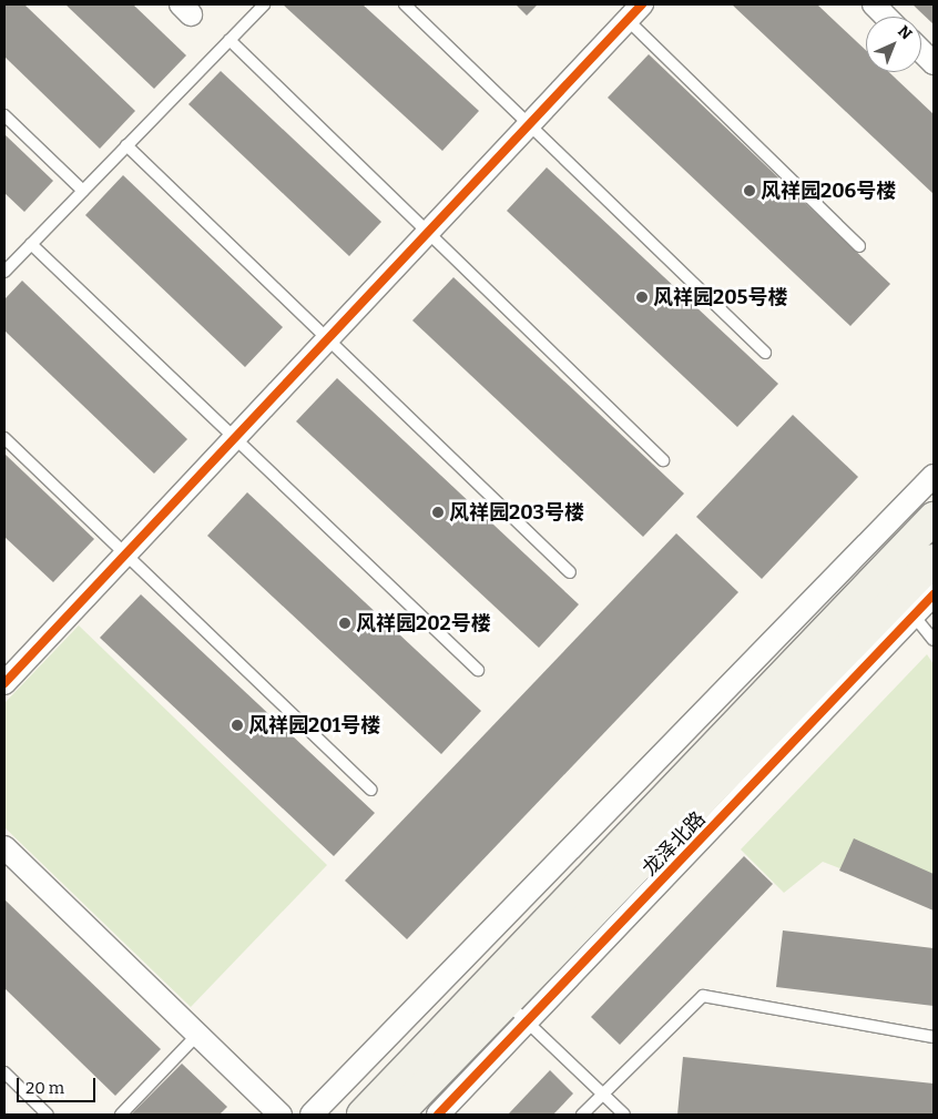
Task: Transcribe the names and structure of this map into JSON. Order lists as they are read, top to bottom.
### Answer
{
  "streets": {
    "main road": ["龙泽北路"]
  },
  "places": [
    "风祥园206号楼",
    "风祥园205号楼",
    "风祥园203号楼",
    "风祥园202号楼",
    "风祥园201号楼"
  ],
  "scale_bar": "20 m",
  "north": "top right"
}
